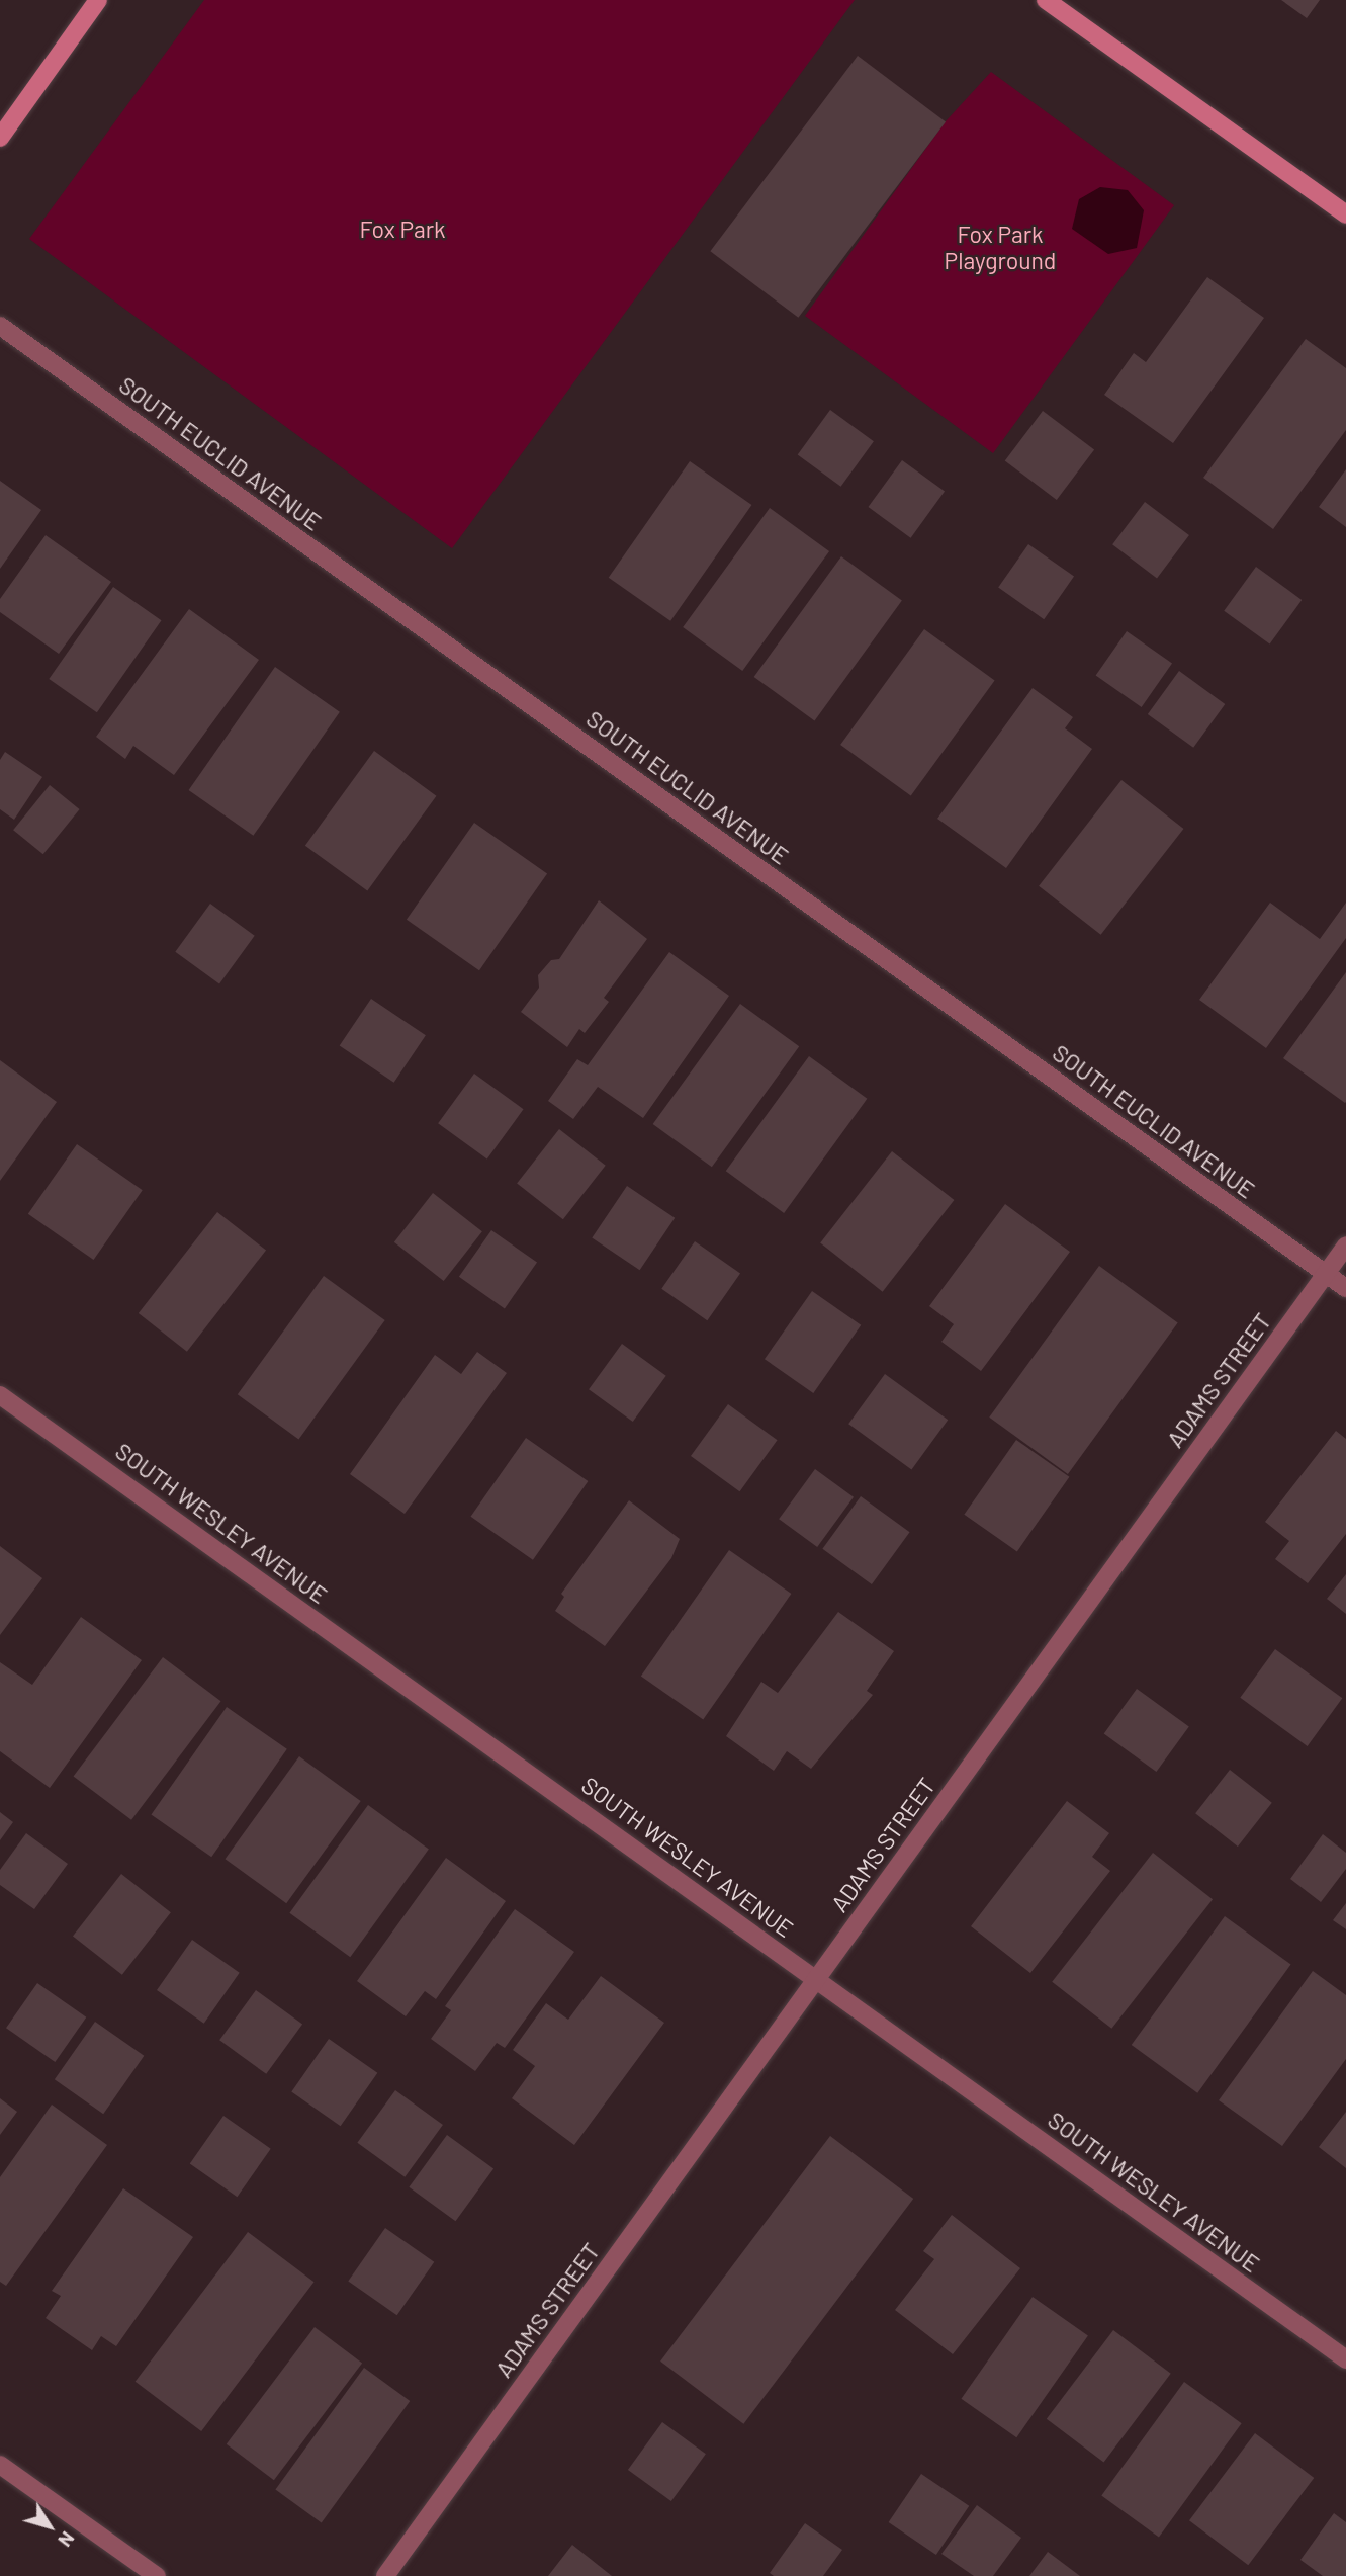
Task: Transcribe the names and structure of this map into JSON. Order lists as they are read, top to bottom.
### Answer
{
  "streets": {
    "street": ["SOUTH EUCLID AVENUE", "ADAMS STREET", "SOUTH WESLEY AVENUE"]
  },
  "crossings": [
    ["SOUTH EUCLID AVENUE", "ADAMS STREET"],
    ["ADAMS STREET", "SOUTH WESLEY AVENUE"]
  ],
  "parks": ["Fox Park", "Fox Park Playground"],
  "north": "bottom right"
}
